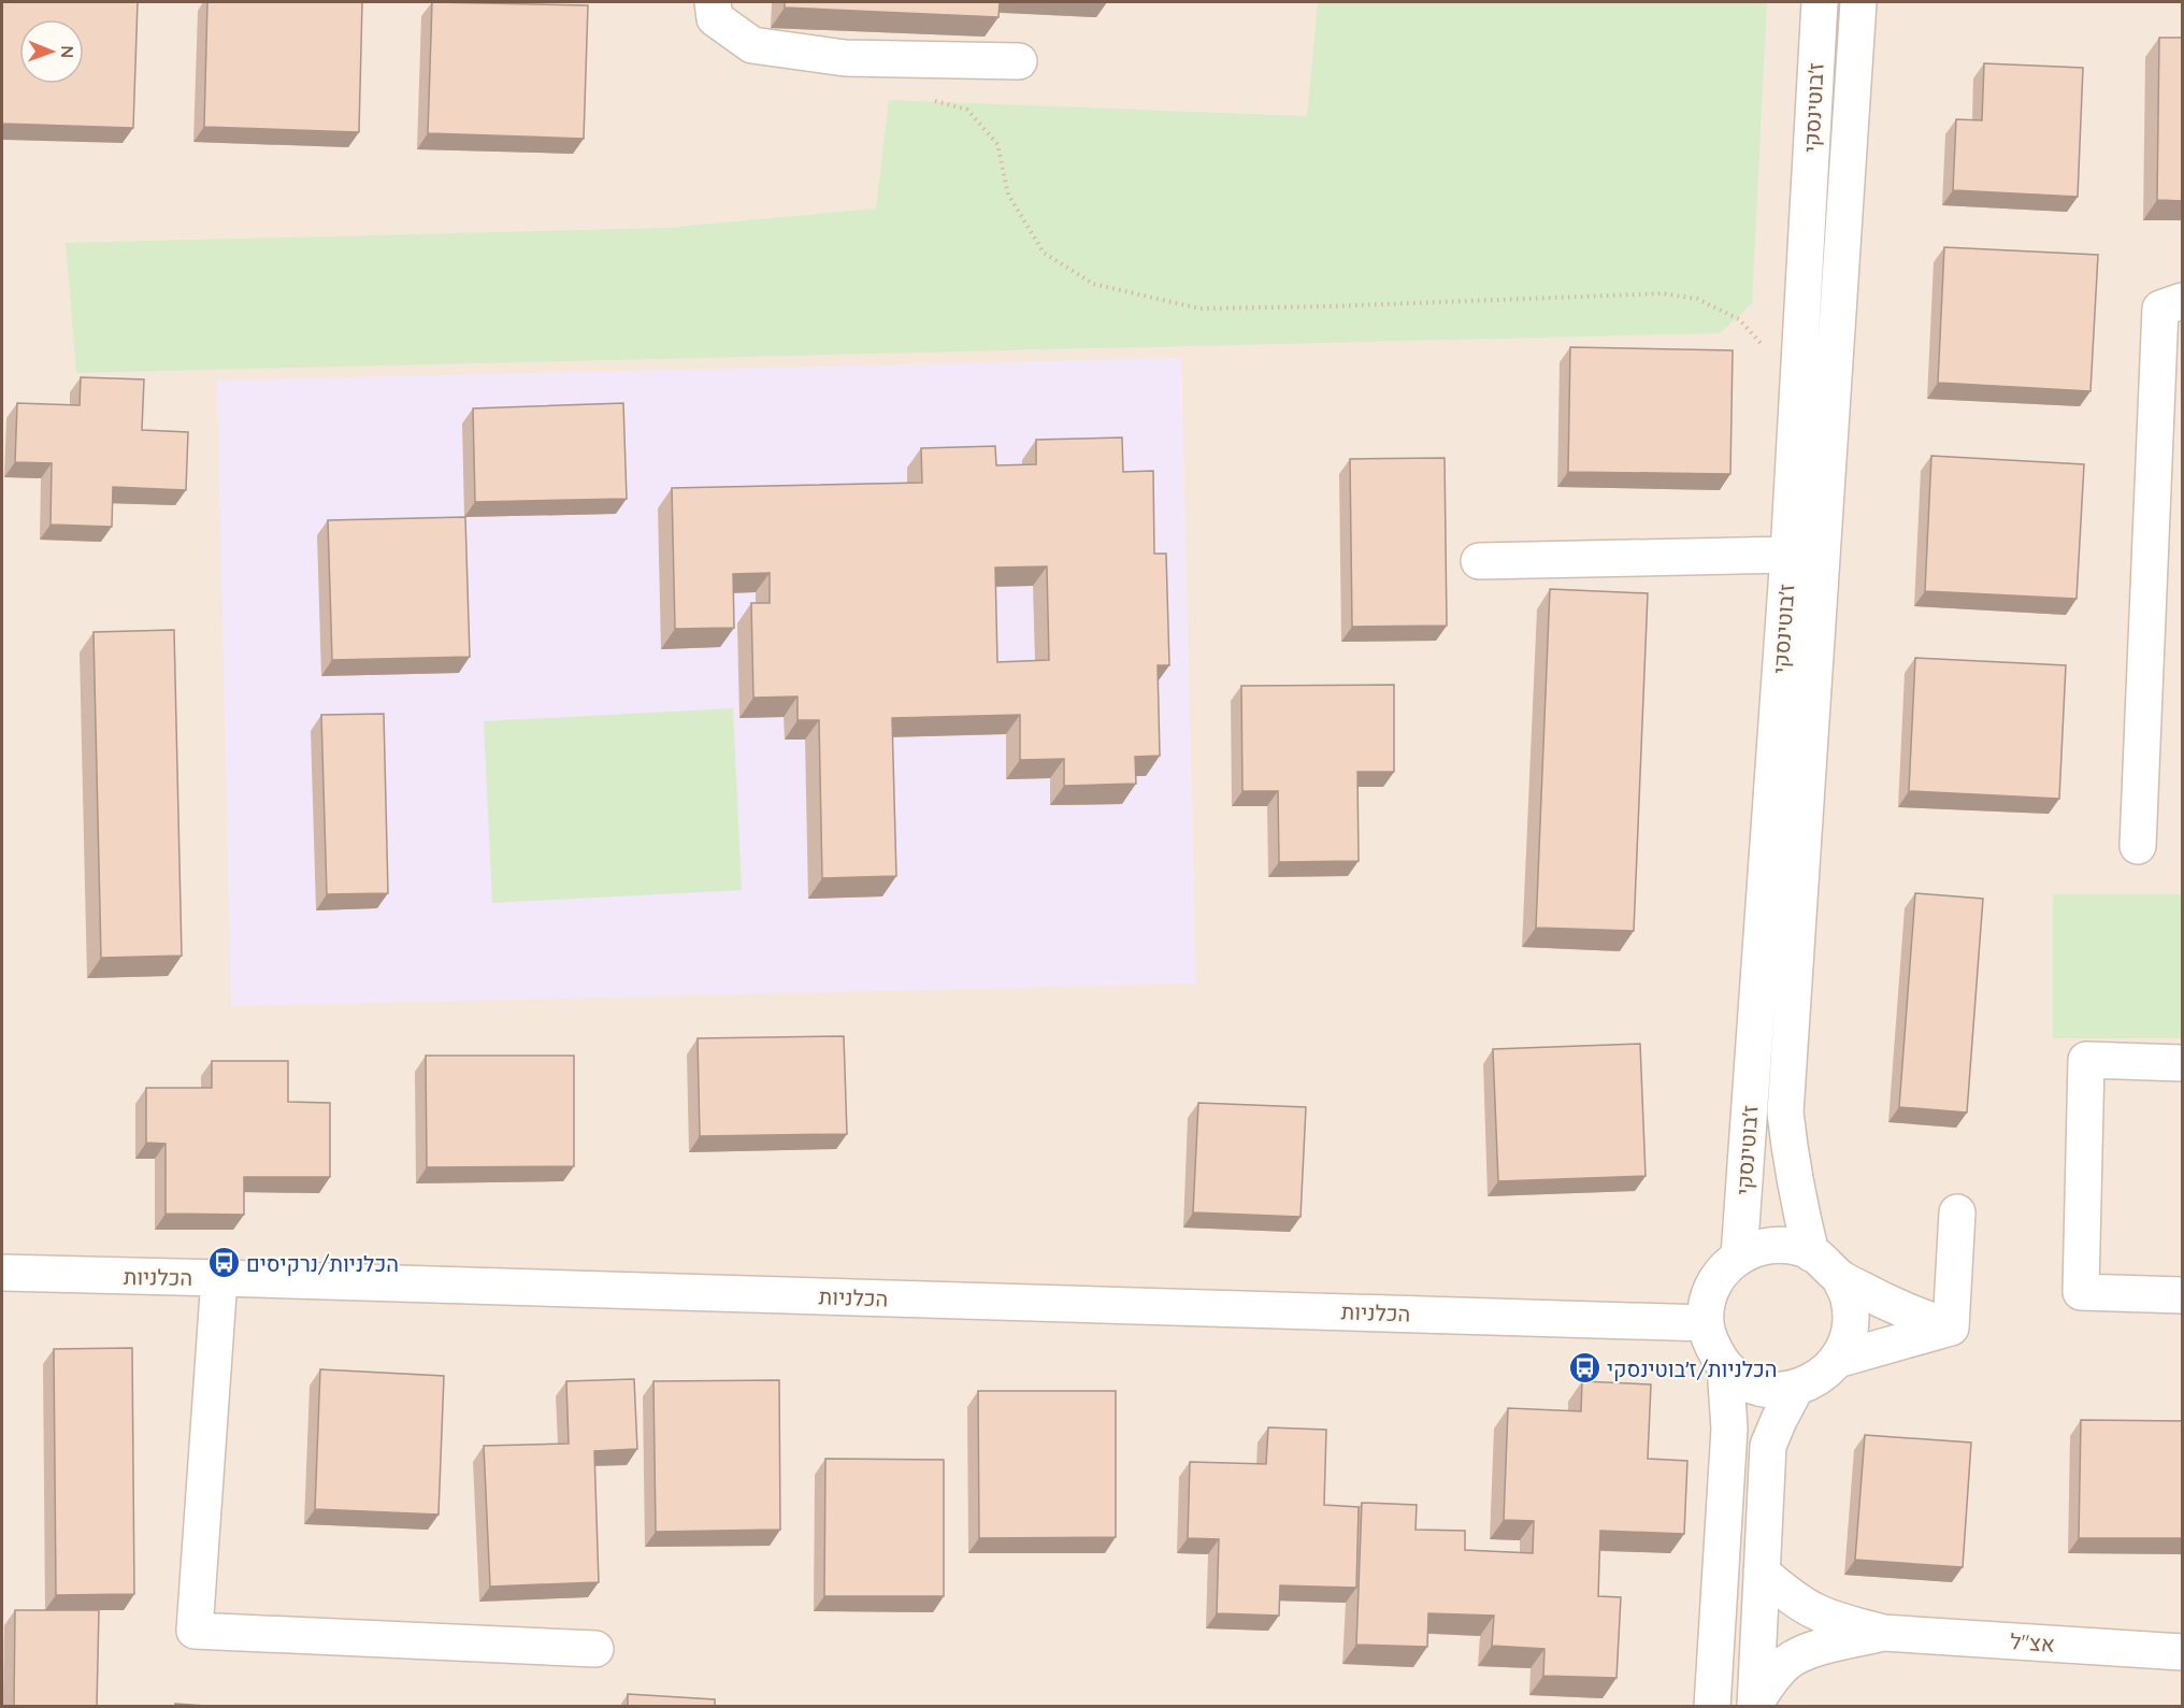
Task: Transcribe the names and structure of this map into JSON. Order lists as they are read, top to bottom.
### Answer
{
  "streets": {
    "street": ["ז׳בוטינסקי", "הכלניות", "אצ\"ל"]
  },
  "crossings": [
    ["ז׳בוטינסקי", "הכלניות"]
  ],
  "places": {
    "bus stop": ["הכלניות/נרקיסים", "הכלניות/ז׳בוטינסקי"]
  },
  "north": "right"
}
